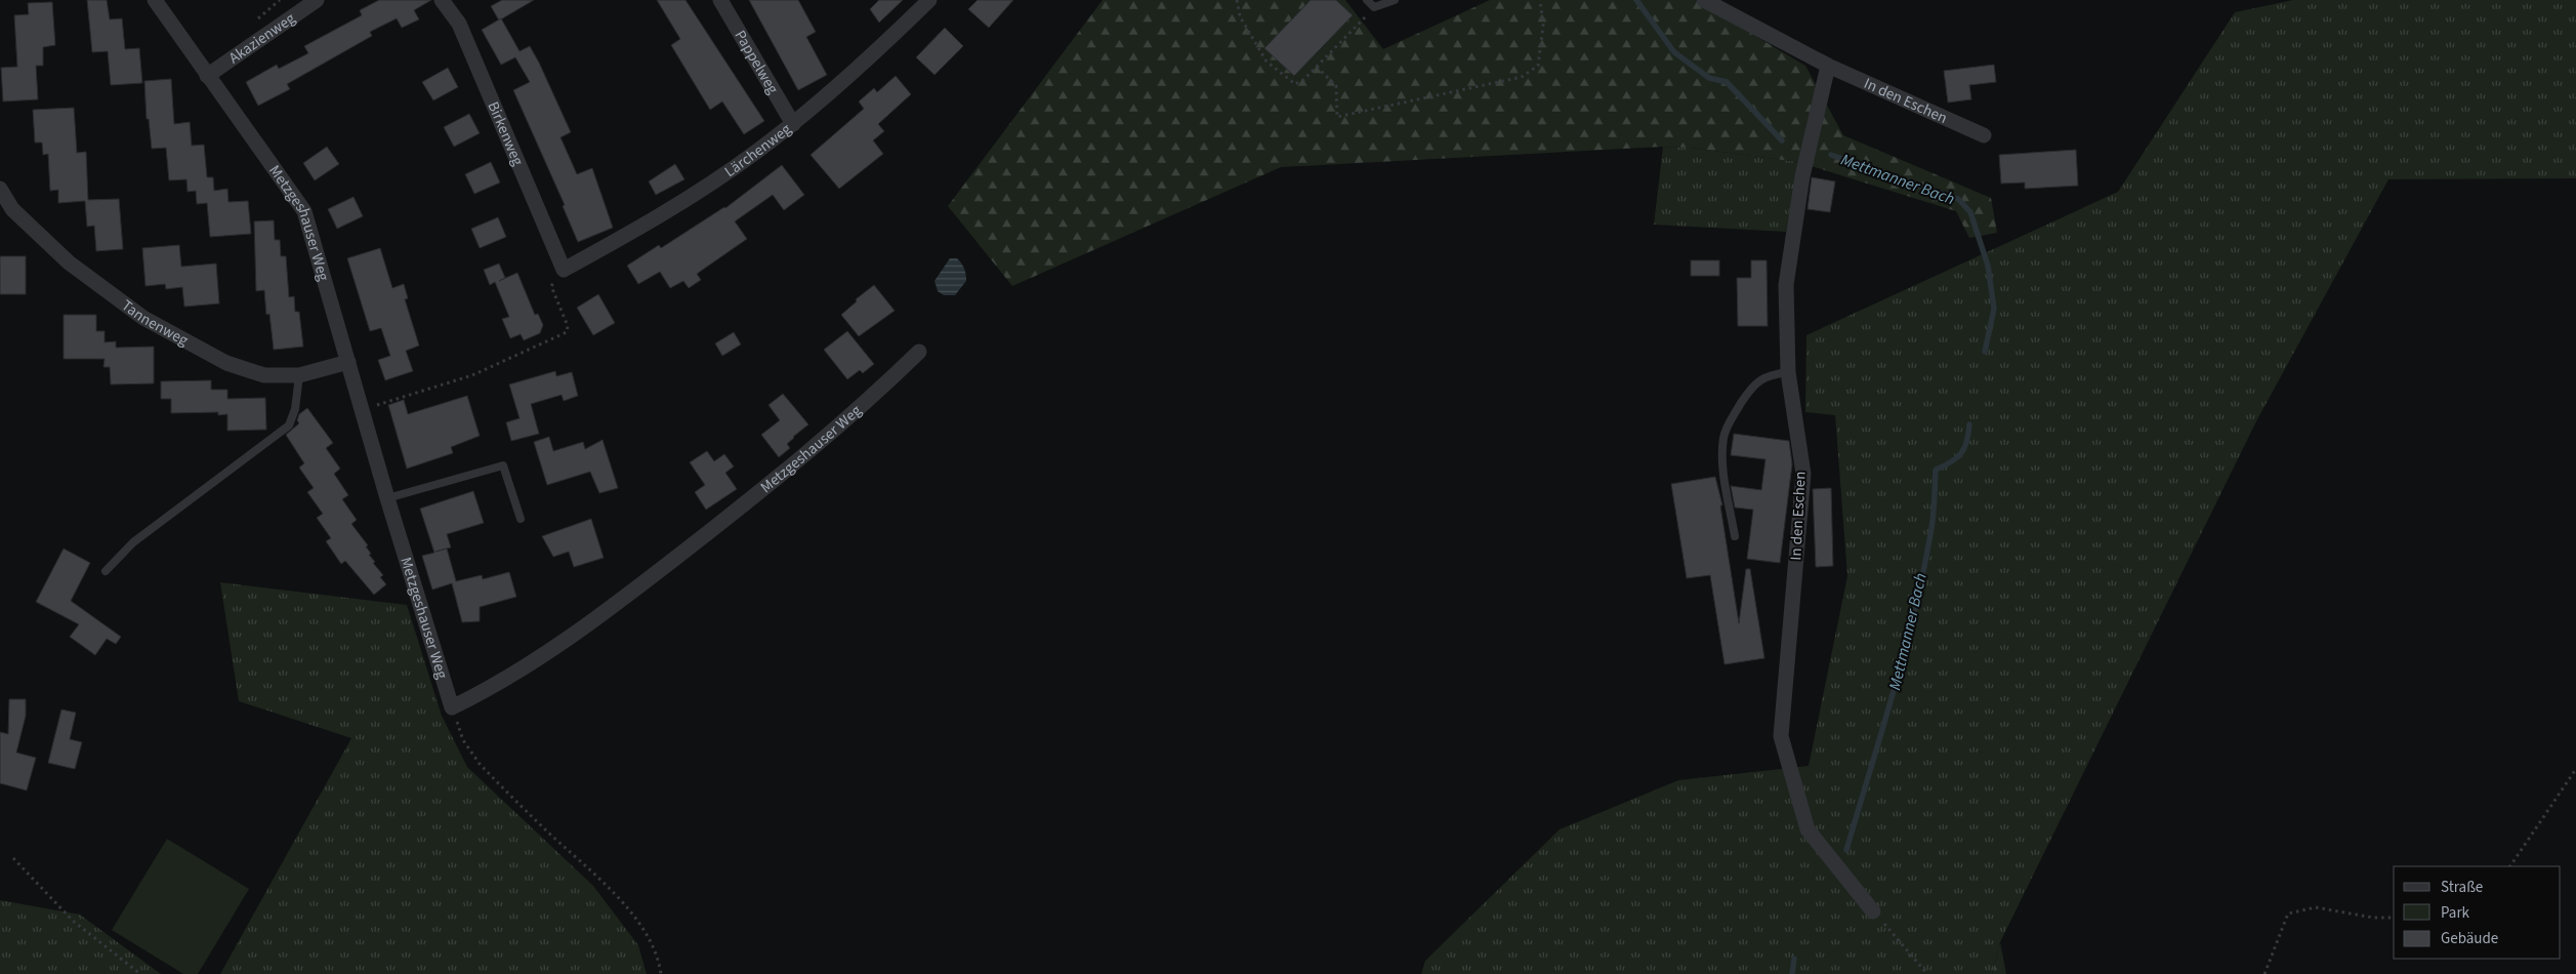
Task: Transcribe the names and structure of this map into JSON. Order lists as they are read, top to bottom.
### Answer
{
  "streets": {
    "street": [
      "Akazienweg",
      "Pappelweg",
      "In den Eschen",
      "Birkenweg",
      "Lärchenweg",
      "Metzgeshauser Weg",
      "Tannenweg"
    ]
  },
  "crossings": [
    ["Akazienweg", "Metzgeshauser Weg"],
    ["Pappelweg", "Lärchenweg"],
    ["Birkenweg", "Lärchenweg"],
    ["Metzgeshauser Weg", "Tannenweg"]
  ],
  "water": ["Mettmanner Bach"],
  "legend": ["Straße", "Park", "Gebäude"]
}
